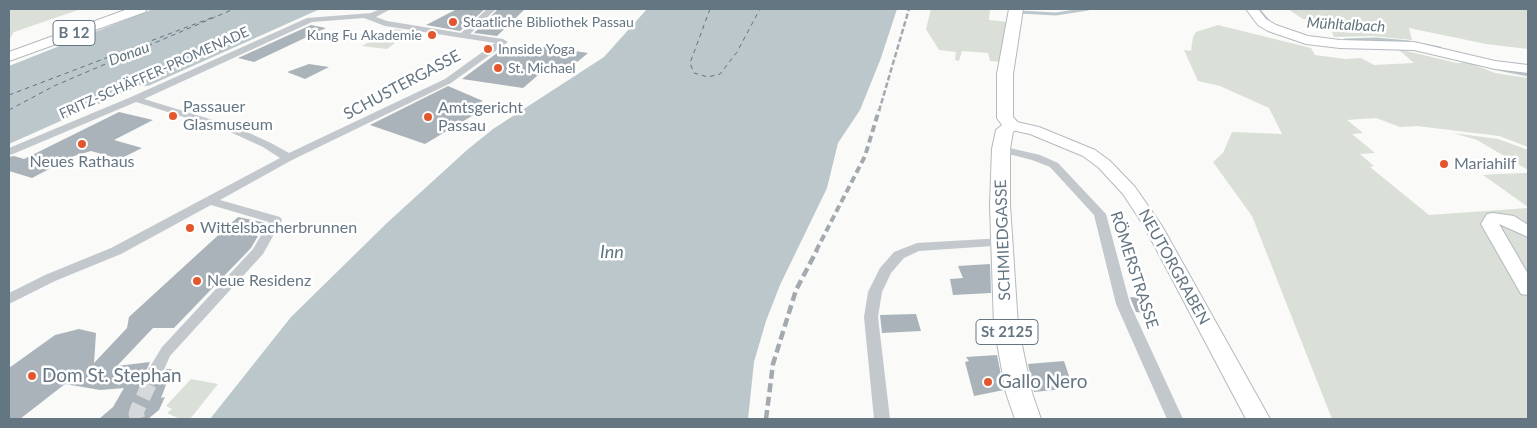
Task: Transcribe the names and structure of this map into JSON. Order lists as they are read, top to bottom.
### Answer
{
  "streets": {
    "main road": [
      "B 12",
      "SCHMIEDGASSE",
      "NEUTORGRABEN",
      "St 2125"
    ],
    "street": ["FRITZ-SCHÄFFER-PROMENADE", "SCHUSTERGASSE", "RÖMERSTRASSE"]
  },
  "crossings": [
    ["SCHMIEDGASSE", "RÖMERSTRASSE"],
    ["SCHMIEDGASSE", "St 2125"],
    ["NEUTORGRABEN", "St 2125"],
    ["RÖMERSTRASSE", "St 2125"]
  ],
  "water": ["Mühltalbach", "Donau", "Inn"],
  "places": [
    "Staatliche Bibliothek Passau",
    "Kung Fu Akademie",
    "Innside Yoga",
    "St. Michael",
    "Passauer Glasmuseum",
    "Amtsgericht Passau",
    "Neues Rathaus",
    "Mariahilf",
    "Wittelsbacherbrunnen",
    "Neue Residenz",
    "Dom St. Stephan",
    "Gallo Nero"
  ]
}
